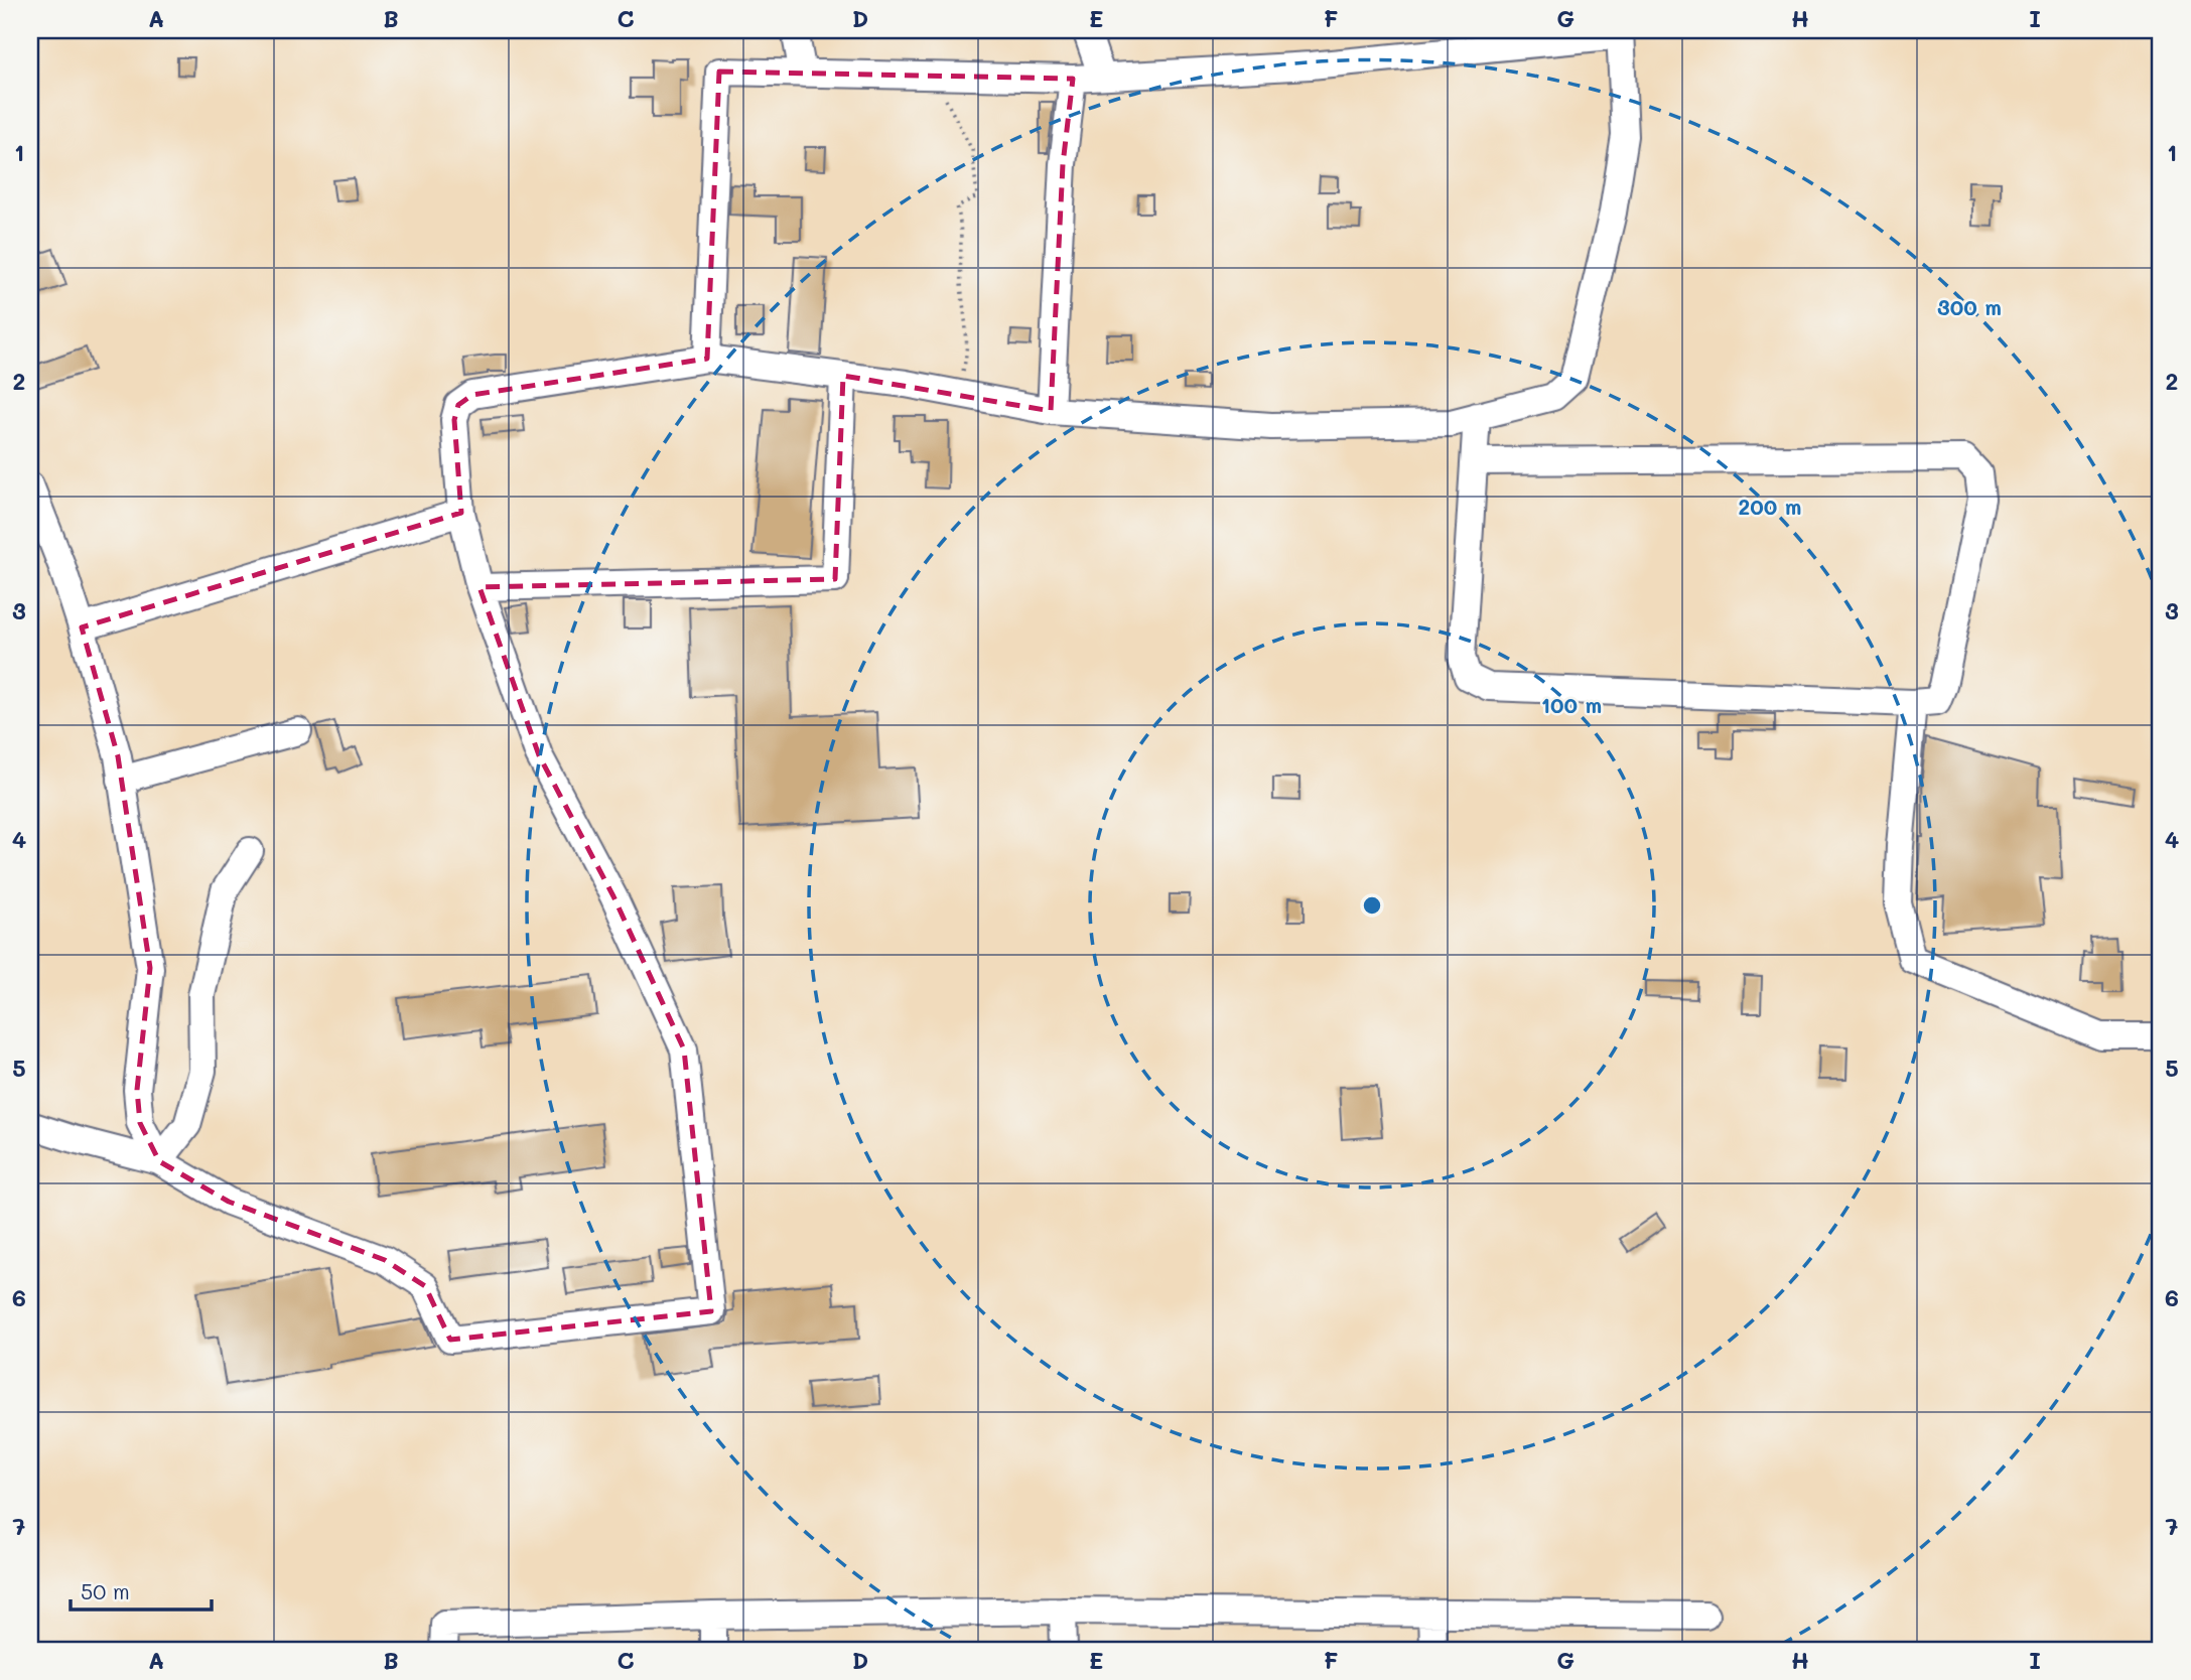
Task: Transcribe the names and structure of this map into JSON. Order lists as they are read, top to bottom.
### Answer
{
  "scale_bar": "50 m",
  "grid": {
    "columns": [
      "A",
      "B",
      "C",
      "D",
      "E",
      "F",
      "G",
      "H",
      "I"
    ],
    "rows": [
      "1",
      "2",
      "3",
      "4",
      "5",
      "6",
      "7"
    ]
  },
  "rings": ["300 m", "200 m", "100 m"]
}
